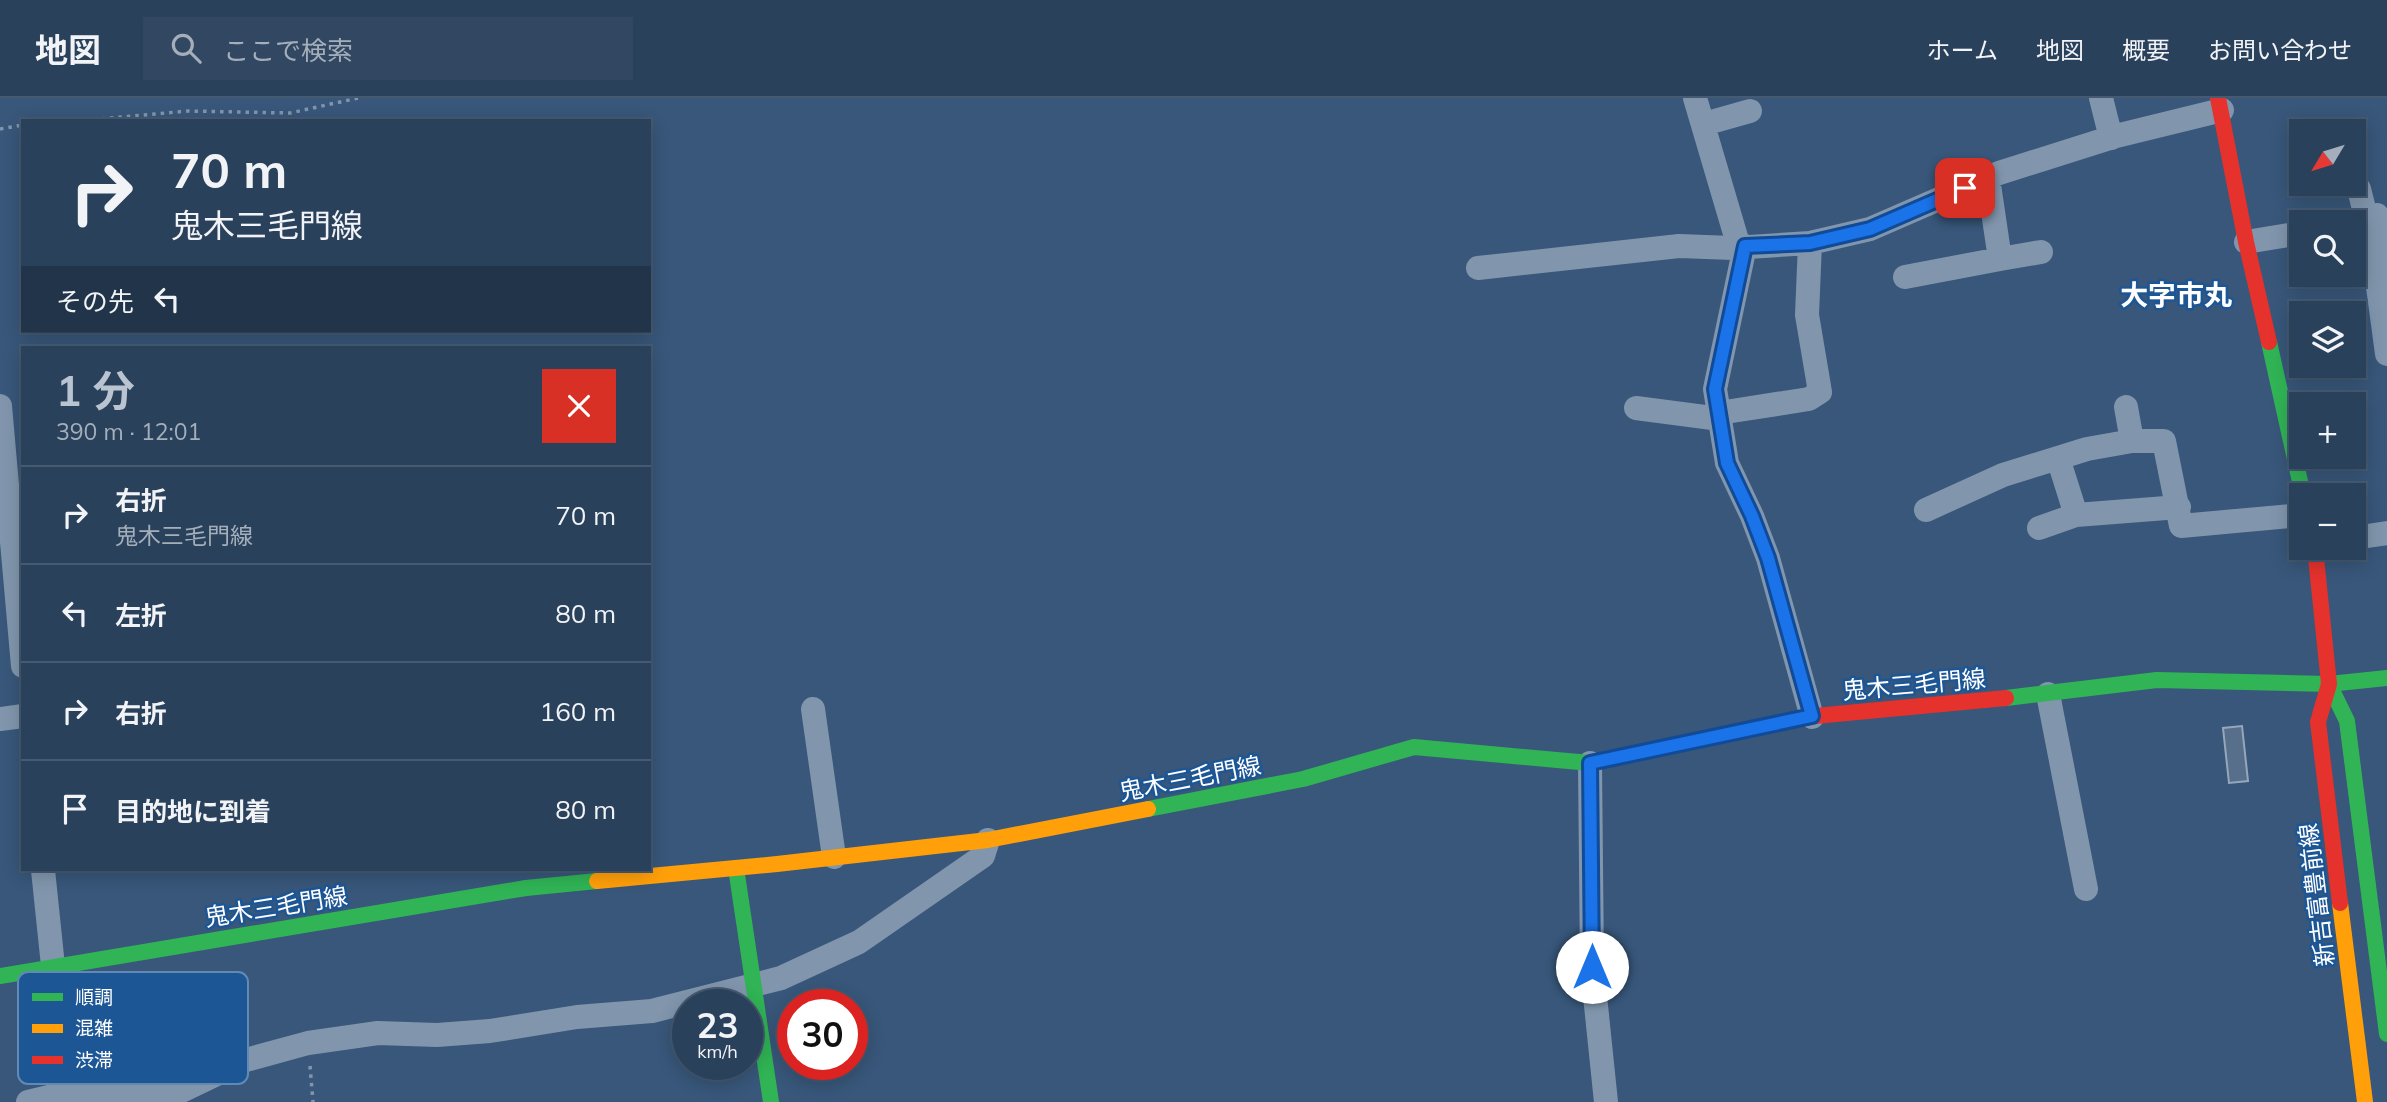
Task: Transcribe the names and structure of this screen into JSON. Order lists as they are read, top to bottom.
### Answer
{
  "streets": {
    "main road": ["鬼木三毛門線", "新吉富豊前線"]
  },
  "crossings": [
    ["鬼木三毛門線", "新吉富豊前線"]
  ],
  "districts": ["大字市丸"],
  "legend": ["順調", "混雑", "渋滞"],
  "north": "bottom left",
  "page": {
    "header": "地図",
    "search": "ここで検索",
    "nav": [
      "ホーム",
      "地図",
      "概要",
      "お問い合わせ"
    ],
    "map_buttons": ["+", "−"],
    "turn": ["70 m", "鬼木三毛門線"],
    "then": "その先",
    "heading": ["1 分", "390 m · 12:01"],
    "list": [
      {
        "name": "右折",
        "note": "鬼木三毛門線",
        "value": "70 m"
      },
      {
        "name": "左折",
        "value": "80 m"
      },
      {
        "name": "右折",
        "value": "160 m"
      },
      {
        "name": "目的地に到着",
        "value": "80 m"
      }
    ],
    "speed": "23 km/h",
    "limit": "30"
  }
}
